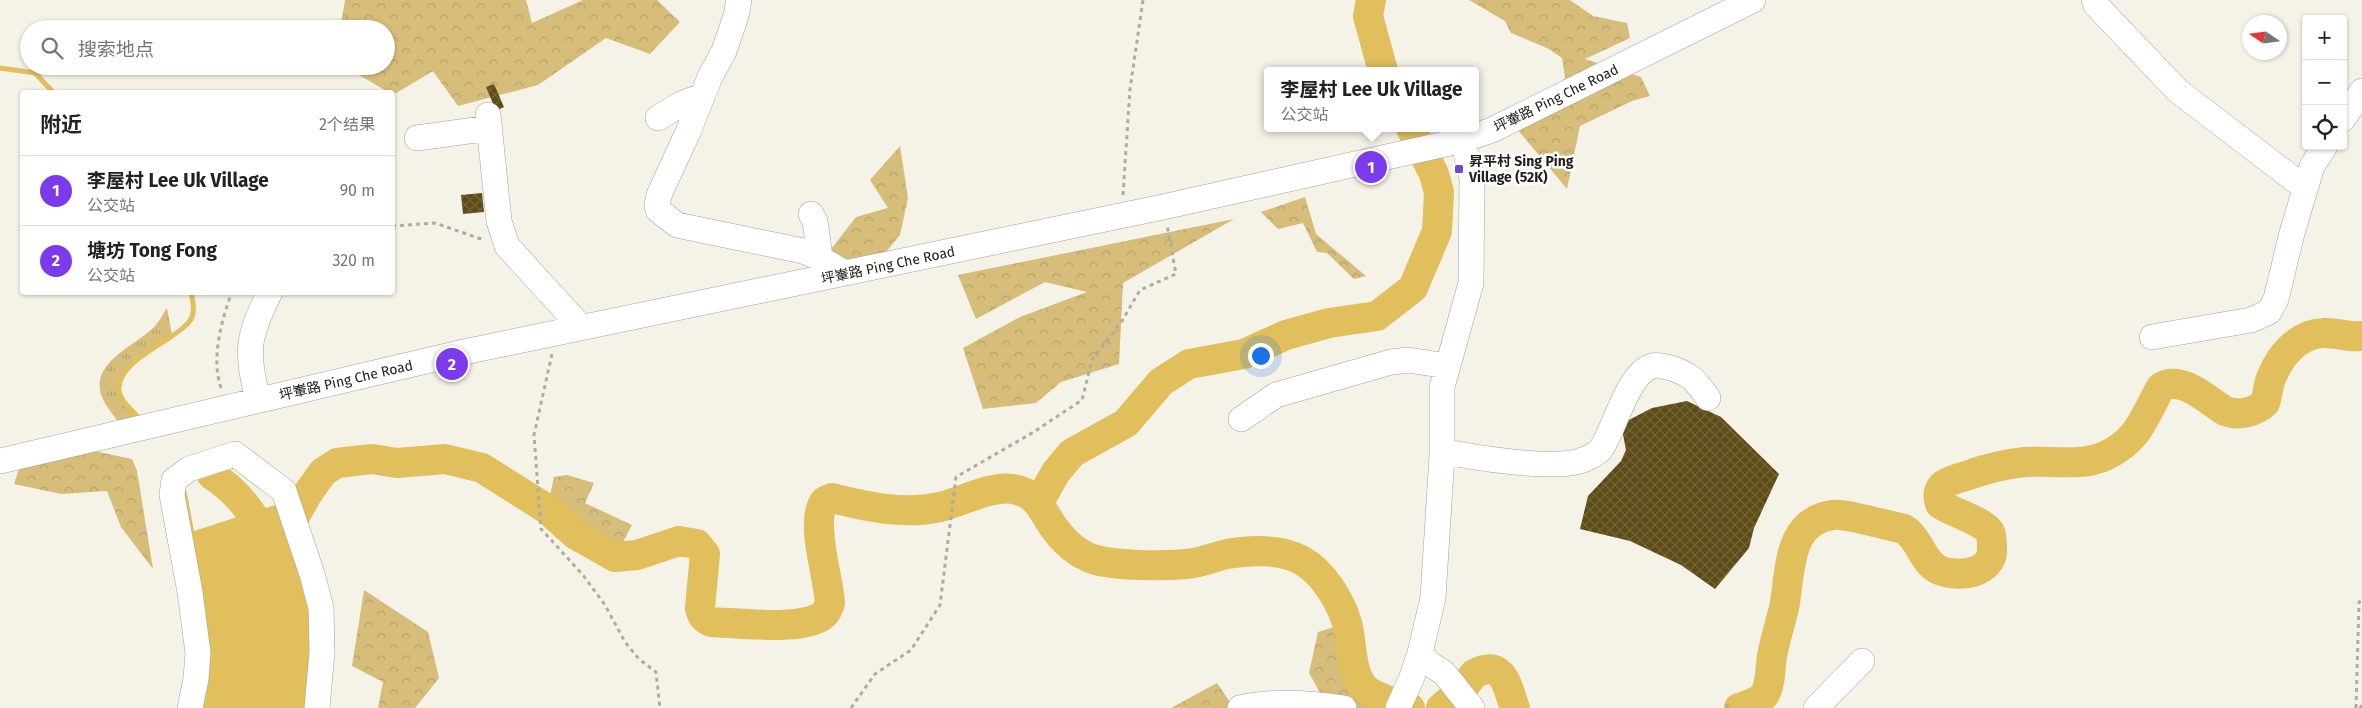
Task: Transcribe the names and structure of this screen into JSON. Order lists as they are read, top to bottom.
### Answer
{
  "streets": {
    "street": ["坪輋路 Ping Che Road"]
  },
  "places": {
    "transit": ["昇平村 Sing Ping Village (52K)"]
  },
  "north": "left",
  "page": {
    "map_buttons": ["+", "−"],
    "search": "搜索地点",
    "popup": ["李屋村 Lee Uk Village", "公交站"],
    "heading": ["附近", "2个结果"],
    "pins": ["1", "2"],
    "list": [
      {
        "mark": "1",
        "name": "李屋村 Lee Uk Village",
        "note": "公交站",
        "value": "90 m"
      },
      {
        "mark": "2",
        "name": "塘坊 Tong Fong",
        "note": "公交站",
        "value": "320 m"
      }
    ]
  }
}
